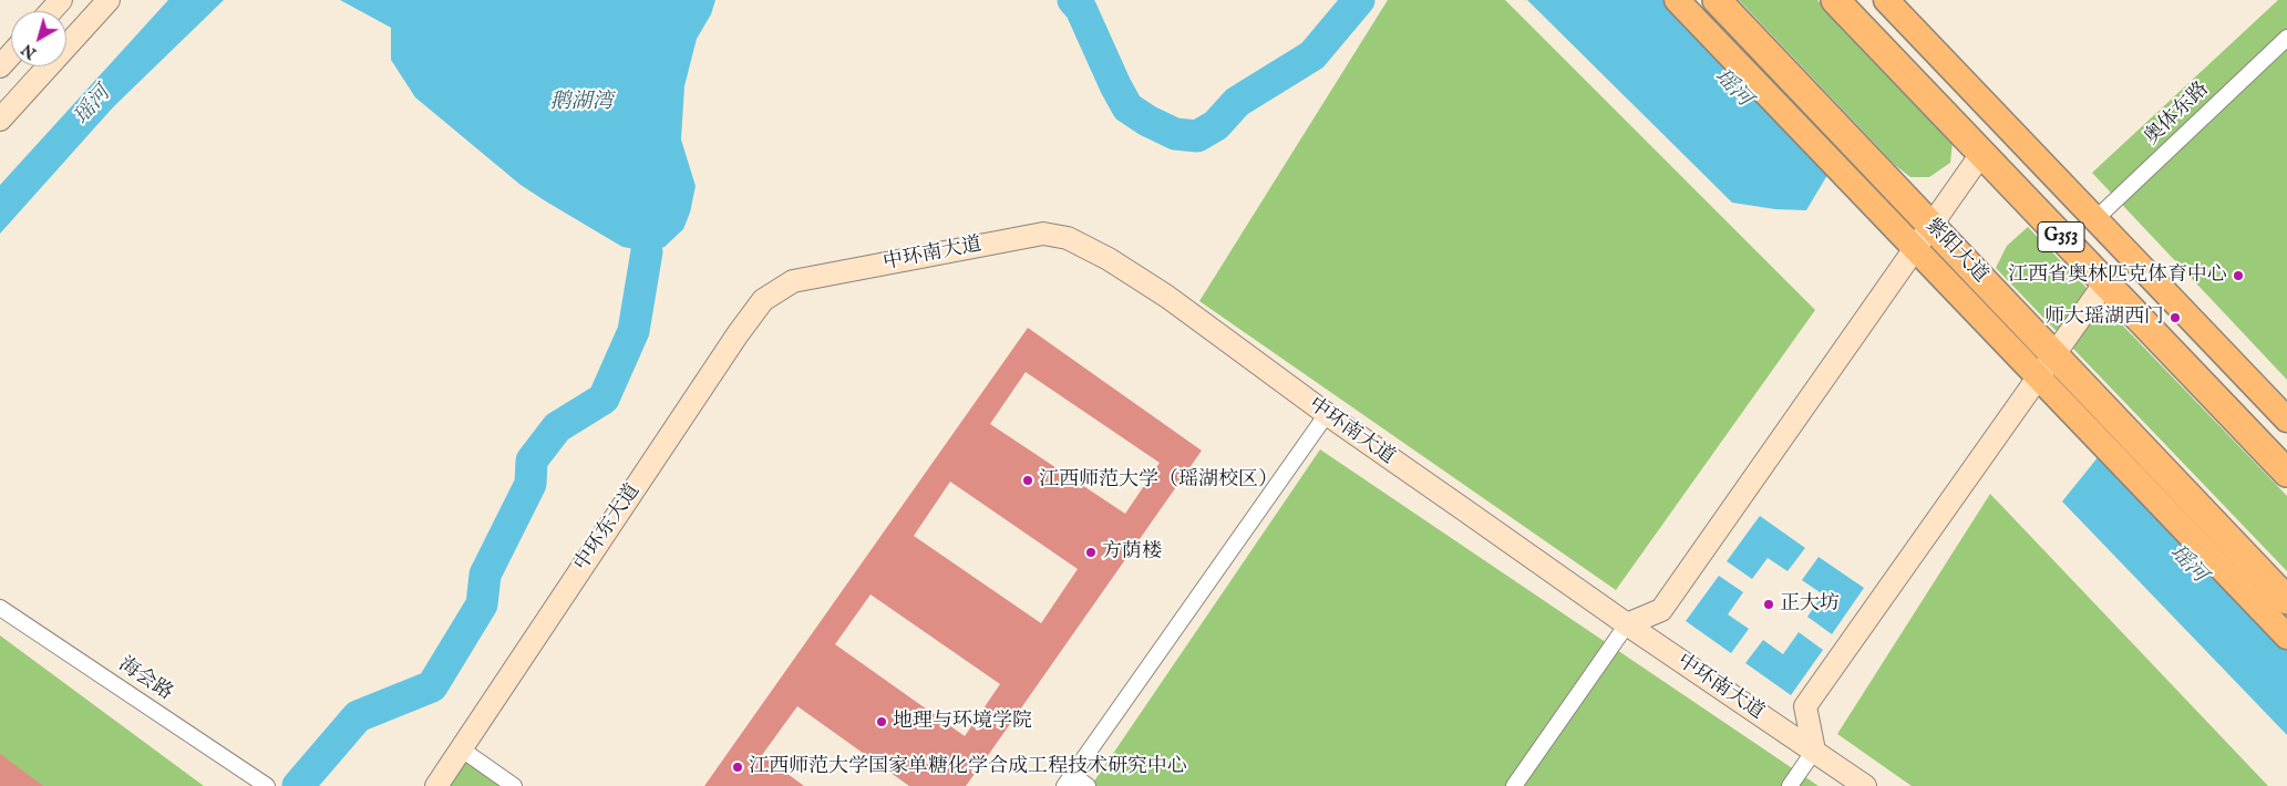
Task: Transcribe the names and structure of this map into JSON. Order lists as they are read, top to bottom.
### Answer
{
  "streets": {
    "highway": ["G353", "紫阳大道"],
    "street": [
      "奥体东路",
      "中环南大道",
      "中环东大道",
      "海会路"
    ]
  },
  "crossings": [
    ["中环南大道", "中环东大道"]
  ],
  "water": ["瑶河", "鹅湖湾"],
  "places": [
    "江西省奥林匹克体育中心",
    "师大瑶湖西门",
    "江西师范大学（瑶湖校区）",
    "方荫楼",
    "正大坊",
    "地理与环境学院",
    "江西师范大学国家单糖化学合成工程技术研究中心"
  ],
  "north": "bottom left"
}
